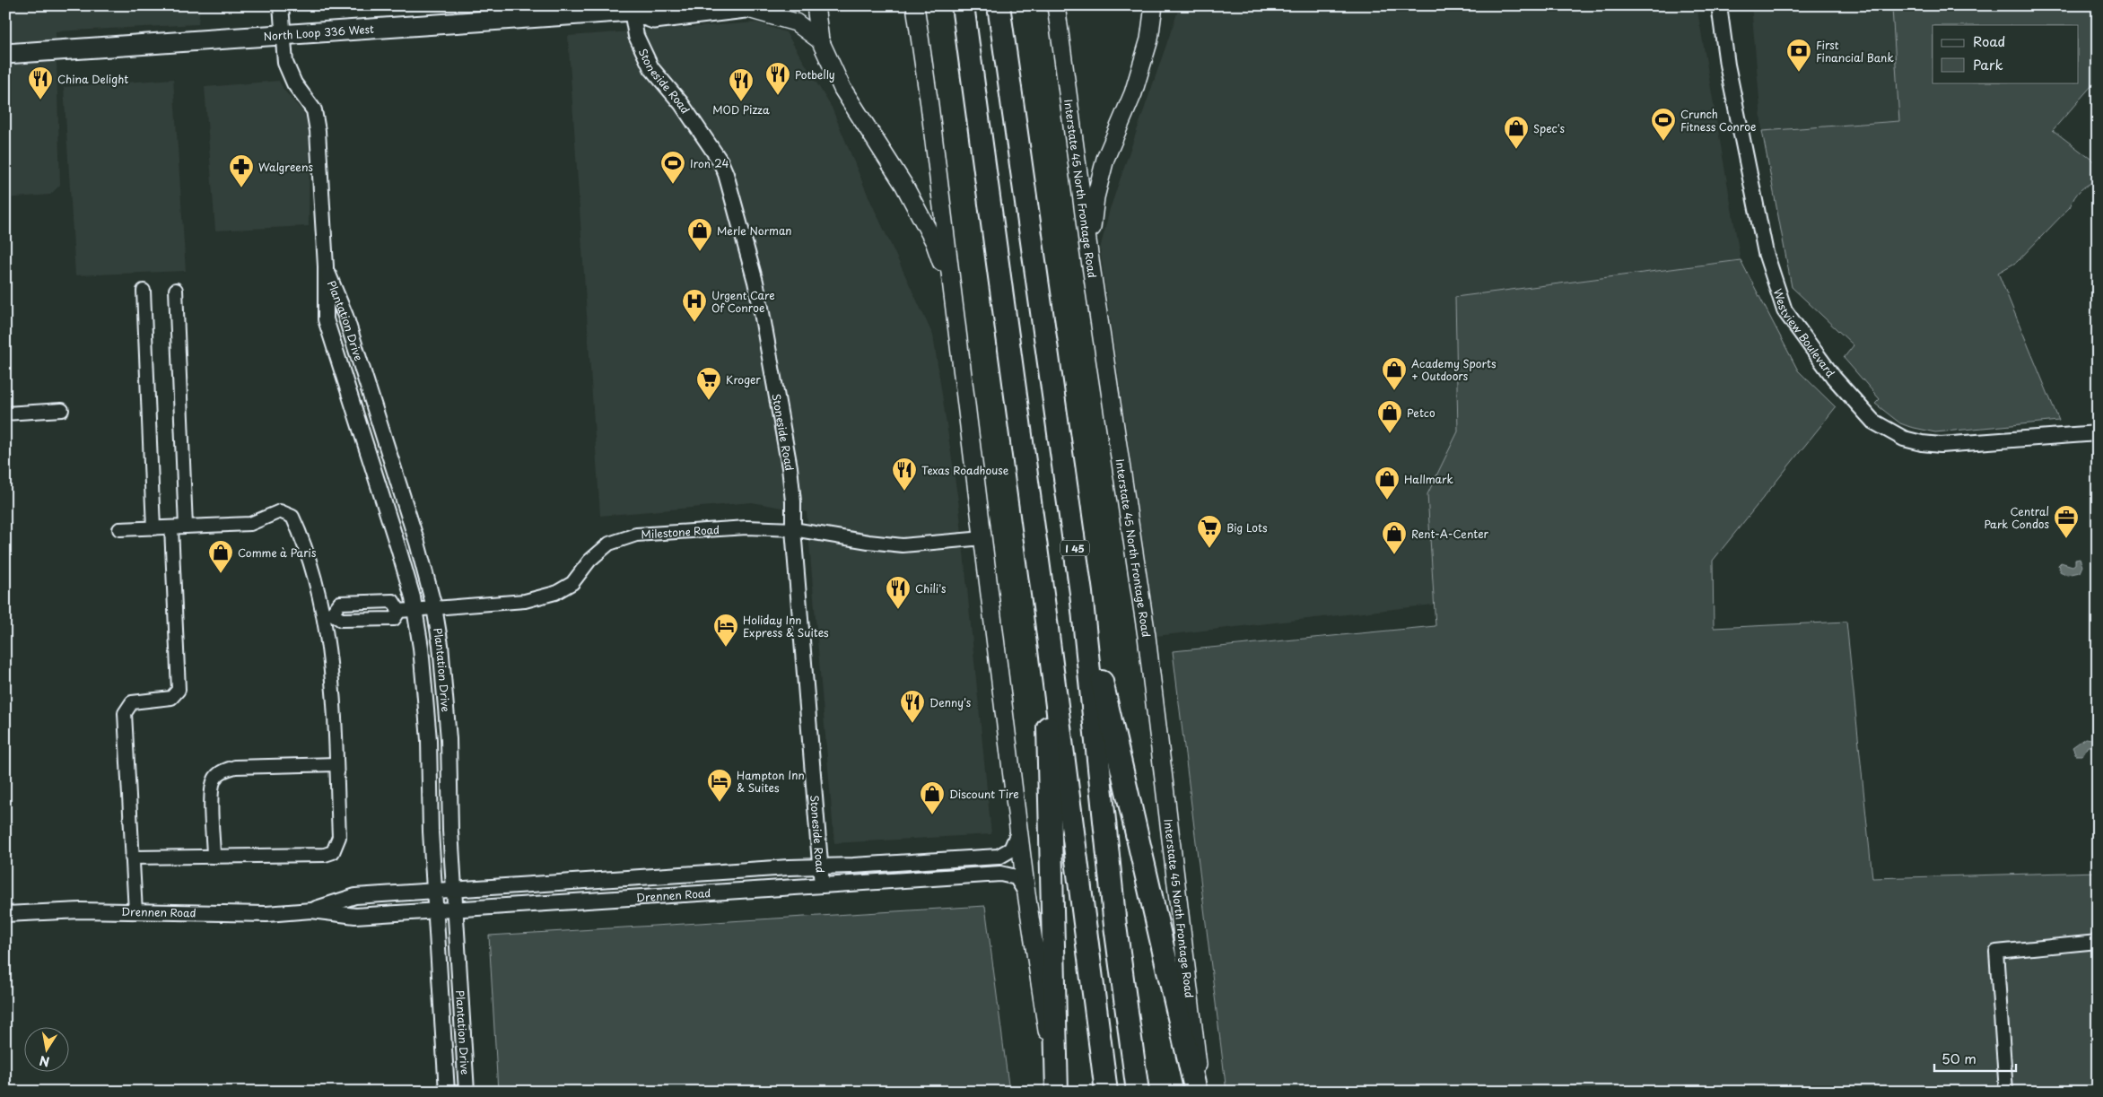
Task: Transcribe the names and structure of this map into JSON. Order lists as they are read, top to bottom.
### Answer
{
  "streets": {
    "highway": ["I 45"],
    "main road": ["North Loop 336 West", "Interstate 45 North Frontage Road"],
    "street": [
      "Stoneside Road",
      "Plantation Drive",
      "Westview Boulevard",
      "Milestone Road",
      "Drennen Road"
    ]
  },
  "crossings": [
    ["North Loop 336 West", "Stoneside Road"],
    ["North Loop 336 West", "Plantation Drive"],
    ["Stoneside Road", "Milestone Road"],
    ["Stoneside Road", "Drennen Road"],
    ["Plantation Drive", "Milestone Road"],
    ["Plantation Drive", "Drennen Road"]
  ],
  "places": {
    "bank": ["First Financial Bank"],
    "restaurant": [
      "Potbelly",
      "China Delight",
      "MOD Pizza",
      "Texas Roadhouse",
      "Chili's",
      "Denny's"
    ],
    "sports": ["Crunch Fitness Conroe", "Iron 24"],
    "shop": [
      "Spec's",
      "Merle Norman",
      "Academy Sports + Outdoors",
      "Petco",
      "Hallmark",
      "Rent-A-Center",
      "Comme à Paris",
      "Discount Tire"
    ],
    "pharmacy": ["Walgreens"],
    "hospital": ["Urgent Care Of Conroe"],
    "supermarket": ["Kroger", "Big Lots"],
    "office": ["Central Park Condos"],
    "hotel": ["Holiday Inn Express & Suites", "Hampton Inn & Suites"]
  },
  "legend": ["Road", "Park"],
  "scale_bar": "50 m",
  "north": "bottom"
}
